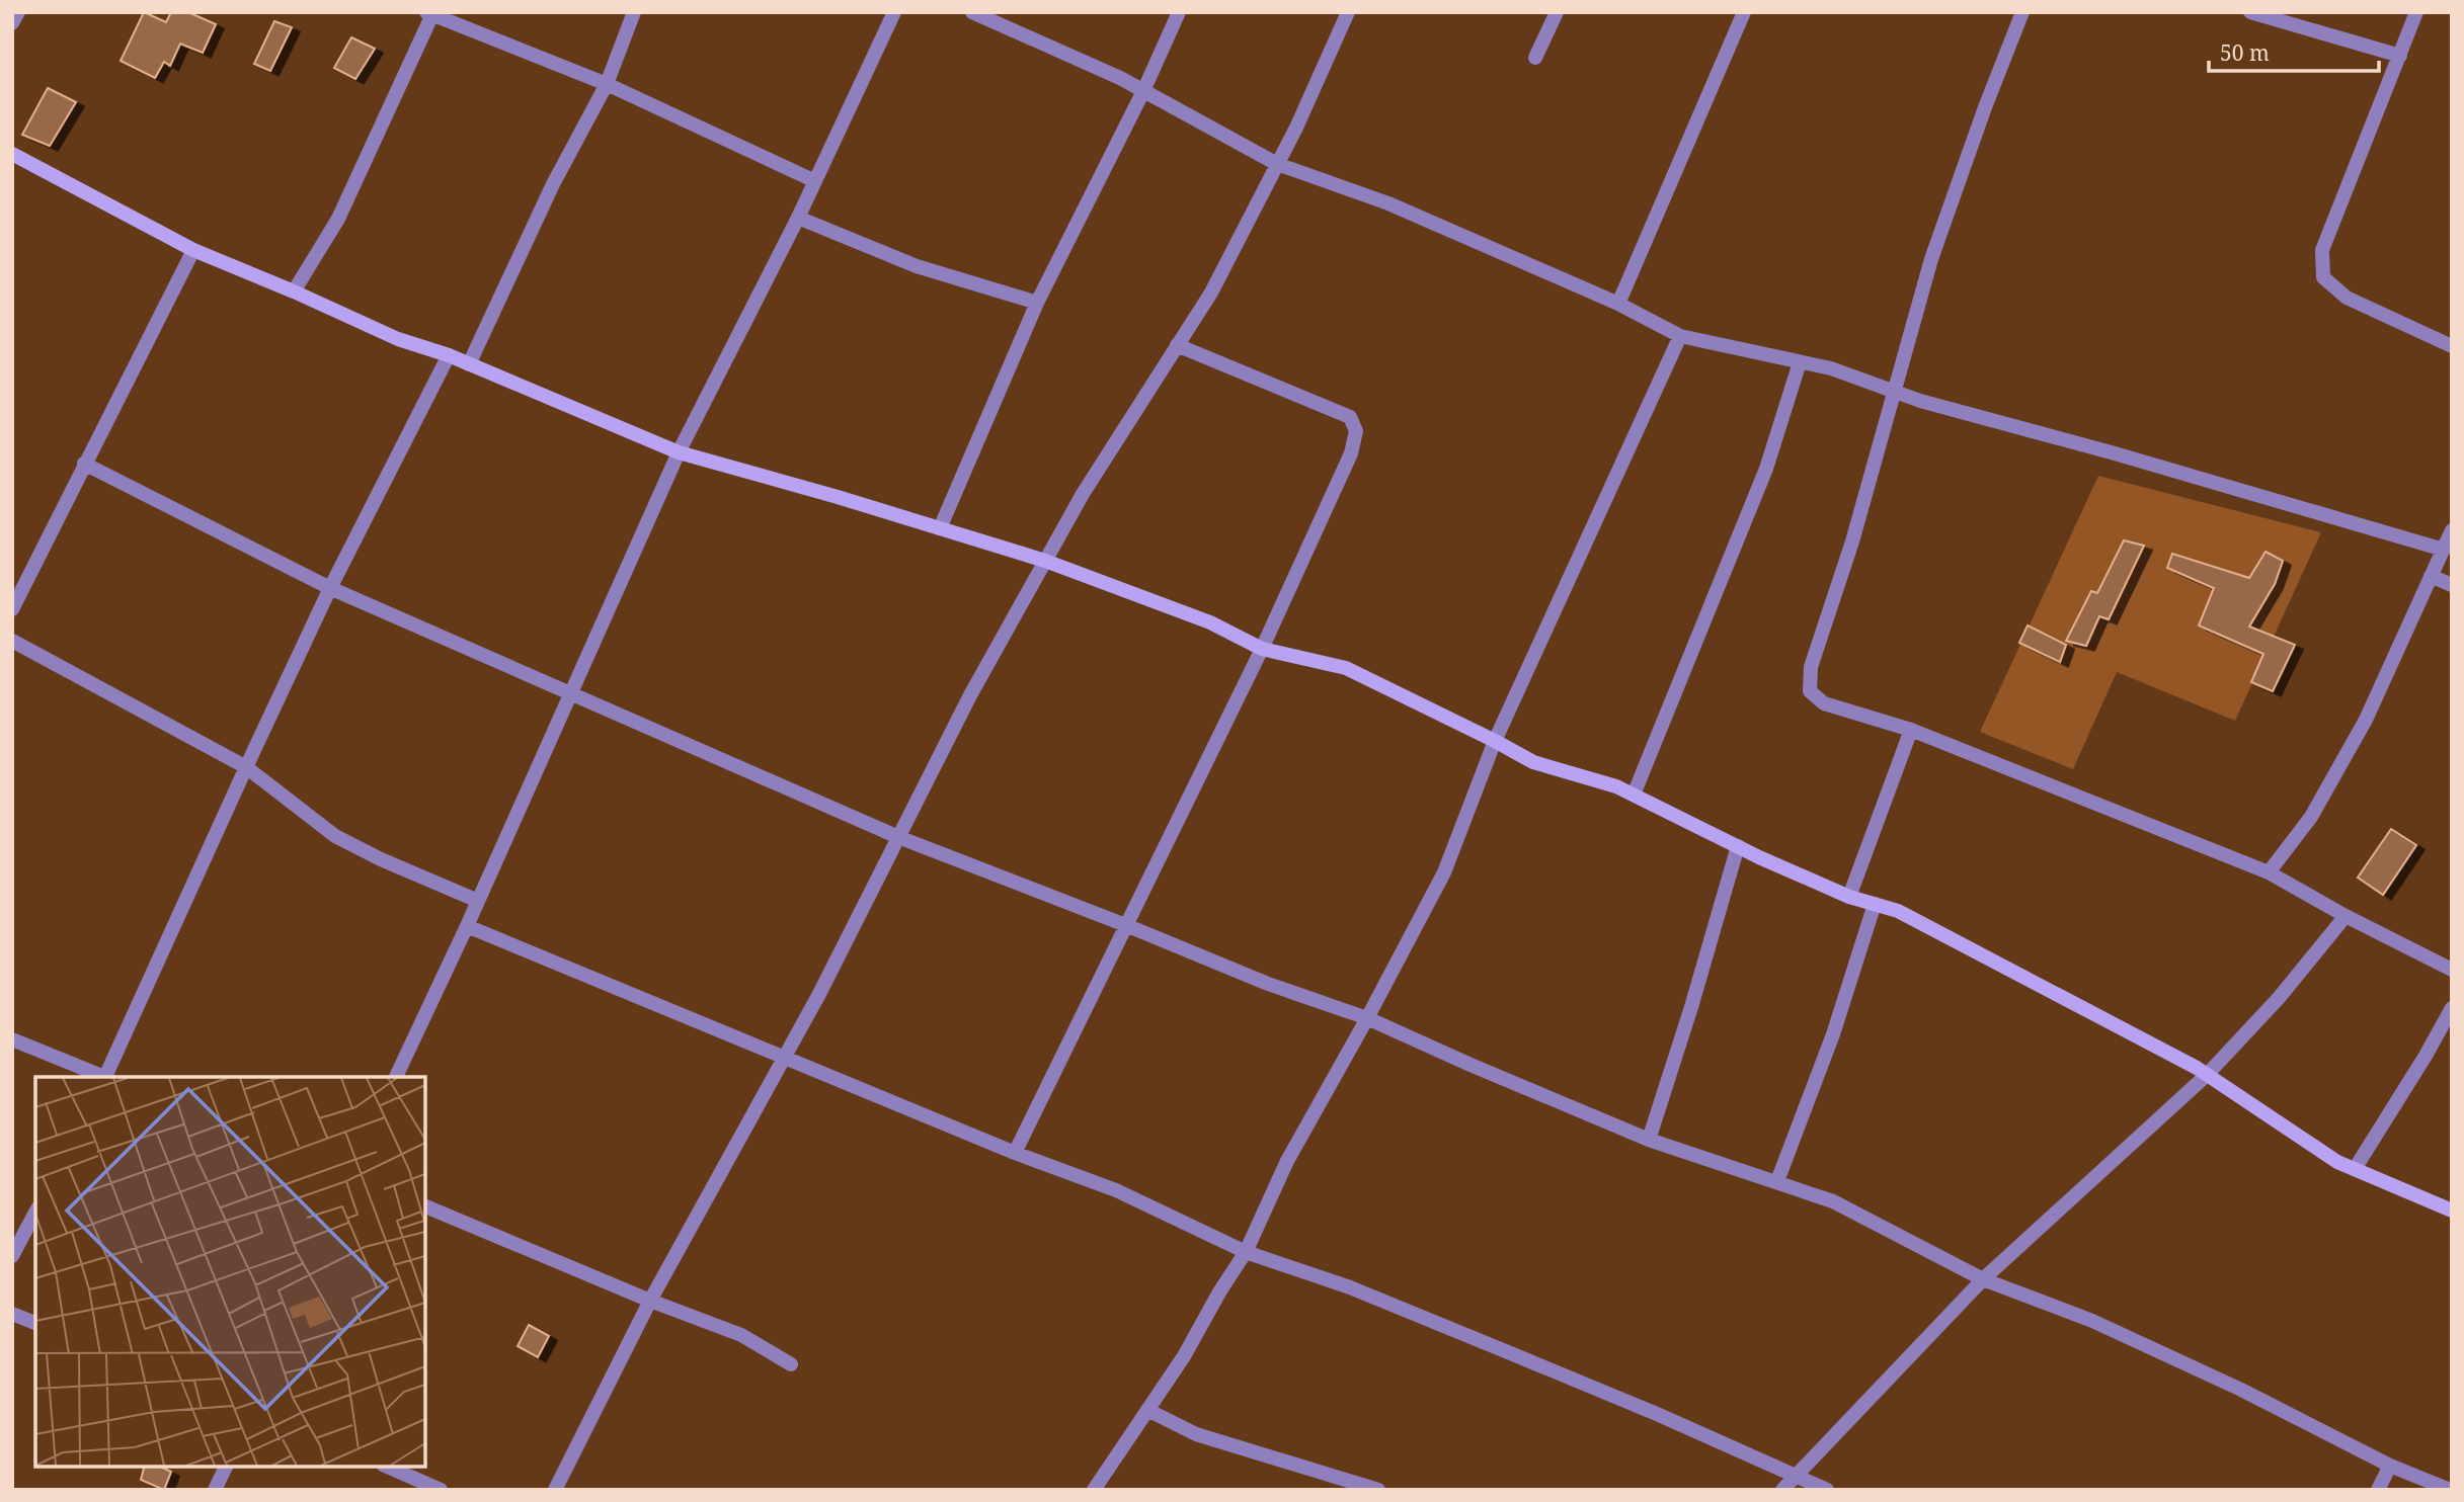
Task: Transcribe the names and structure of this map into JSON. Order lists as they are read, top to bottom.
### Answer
{
  "scale_bar": "50 m"
}
